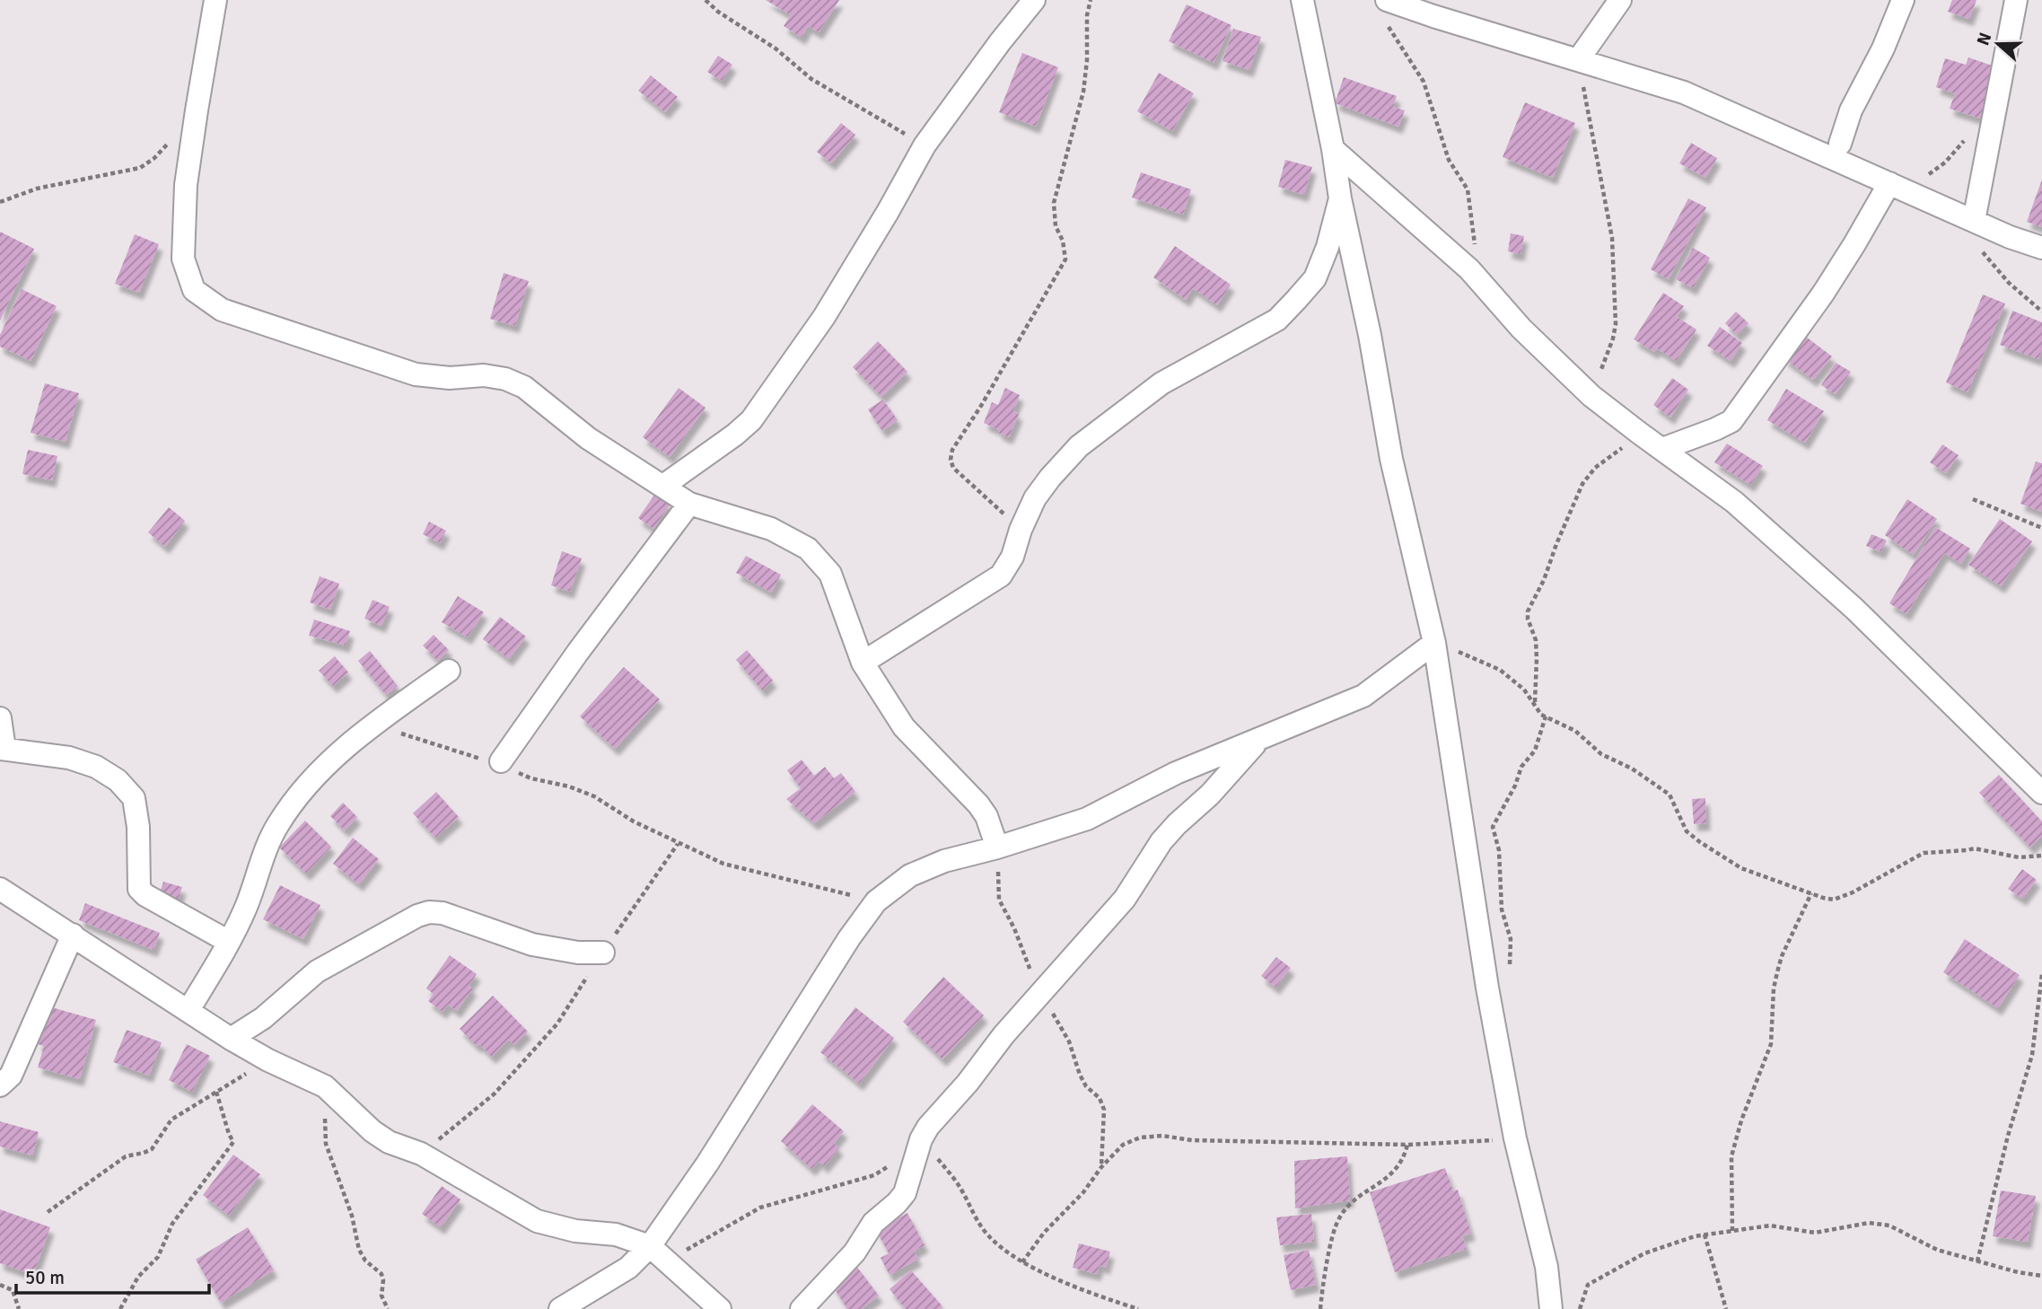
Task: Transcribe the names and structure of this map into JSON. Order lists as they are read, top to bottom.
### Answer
{
  "scale_bar": "50 m",
  "north": "left"
}
